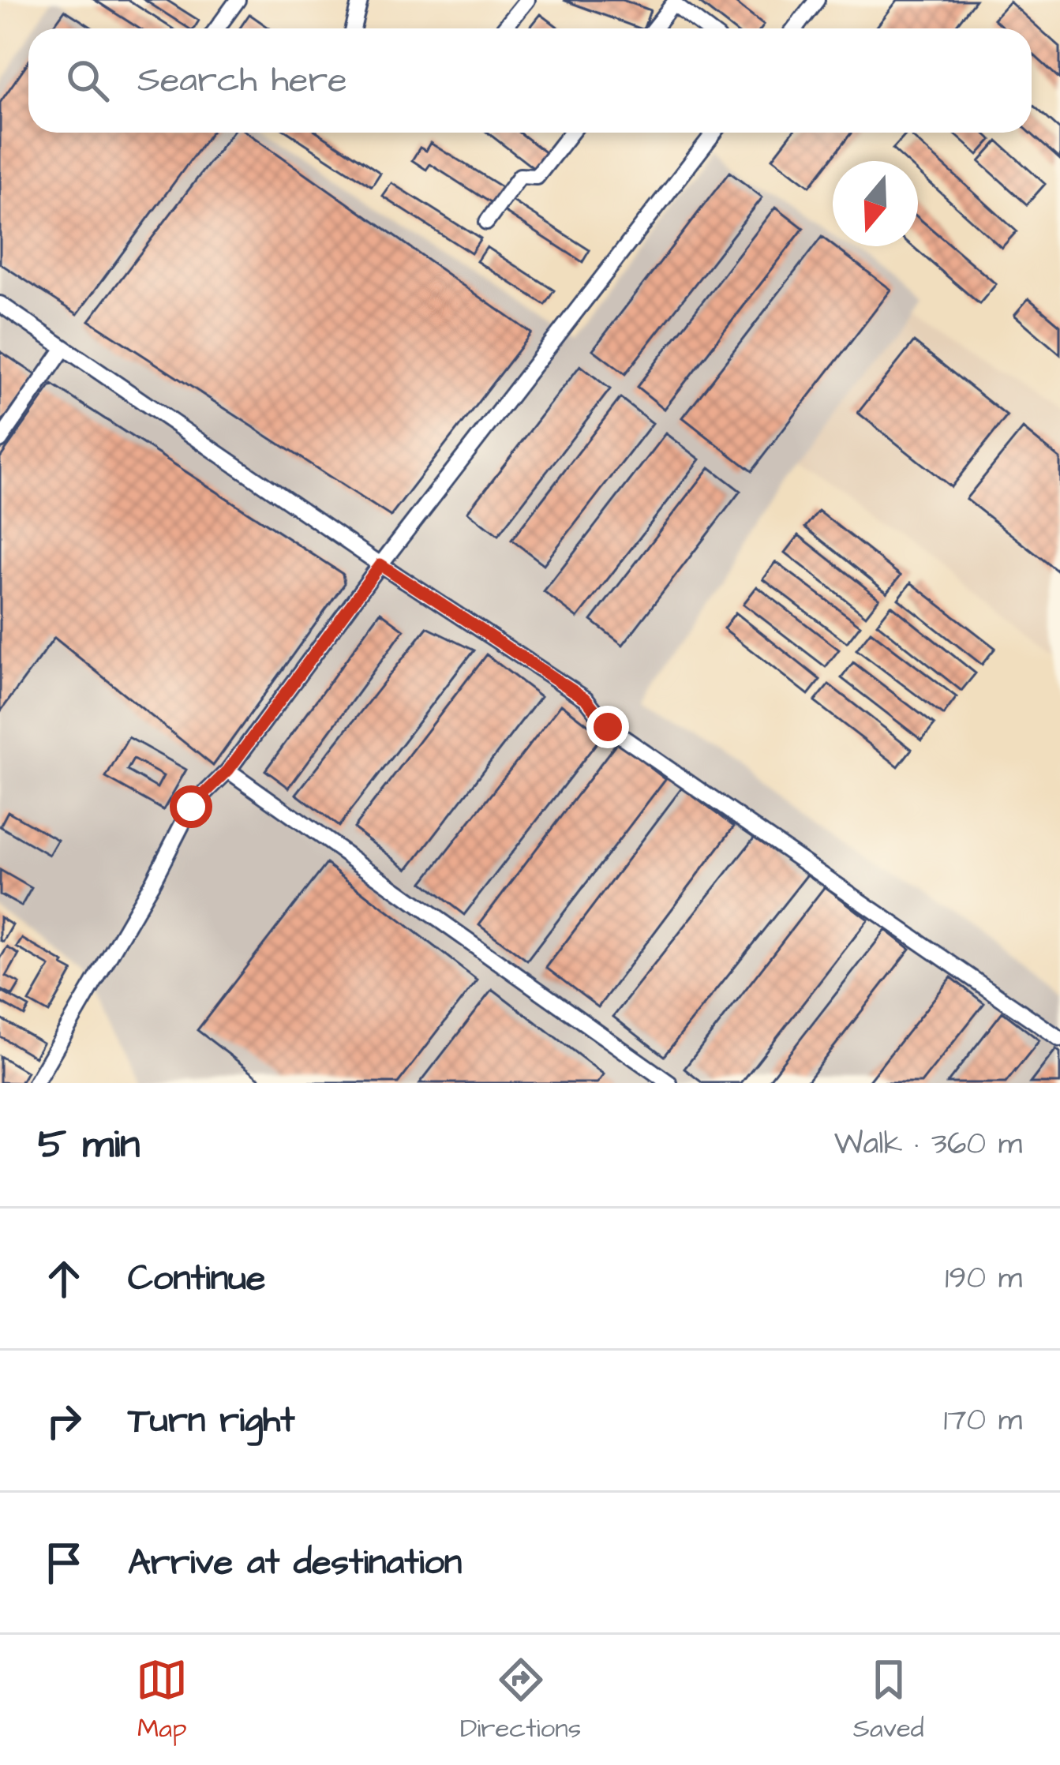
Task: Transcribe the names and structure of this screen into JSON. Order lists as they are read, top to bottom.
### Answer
{
  "north": "bottom",
  "page": {
    "search": "Search here",
    "heading": ["5 min", "Walk · 360 m"],
    "list": [
      ["Continue", "190 m"],
      ["Turn right", "170 m"],
      "Arrive at destination"
    ],
    "nav": ["Map", "Directions", "Saved"]
  }
}
